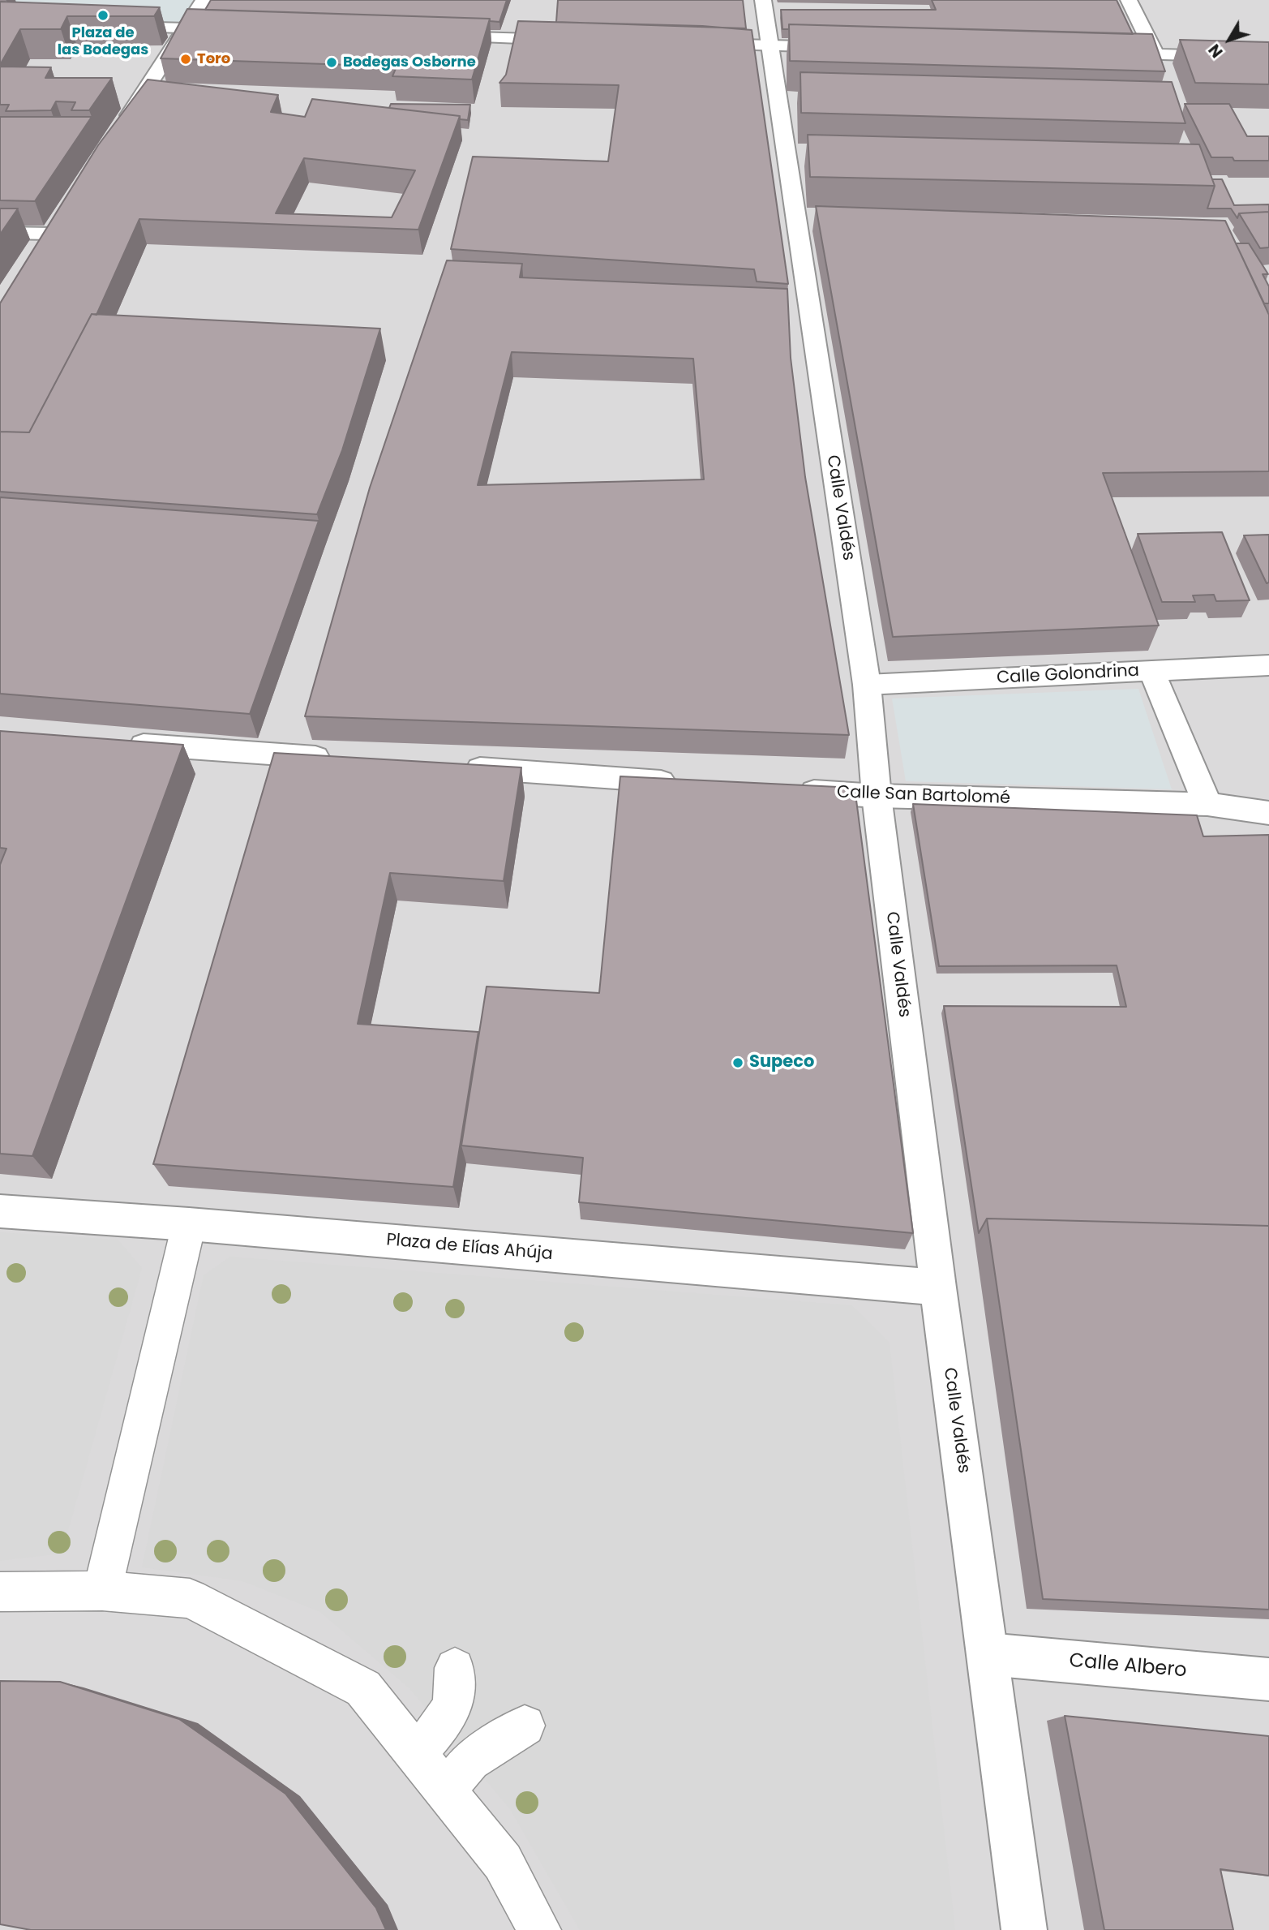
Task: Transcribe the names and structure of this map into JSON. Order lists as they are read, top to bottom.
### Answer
{
  "streets": {
    "street": [
      "Calle Valdés",
      "Calle Golondrina",
      "Calle San Bartolomé",
      "Plaza de Elías Ahúja",
      "Calle Albero"
    ]
  },
  "crossings": [
    ["Calle Valdés", "Calle Golondrina"],
    ["Calle Valdés", "Calle San Bartolomé"],
    ["Calle Valdés", "Plaza de Elías Ahúja"],
    ["Calle Valdés", "Calle Albero"]
  ],
  "places": [
    "Plaza de las Bodegas",
    "Toro",
    "Bodegas Osborne",
    "Supeco"
  ],
  "north": "bottom left"
}
